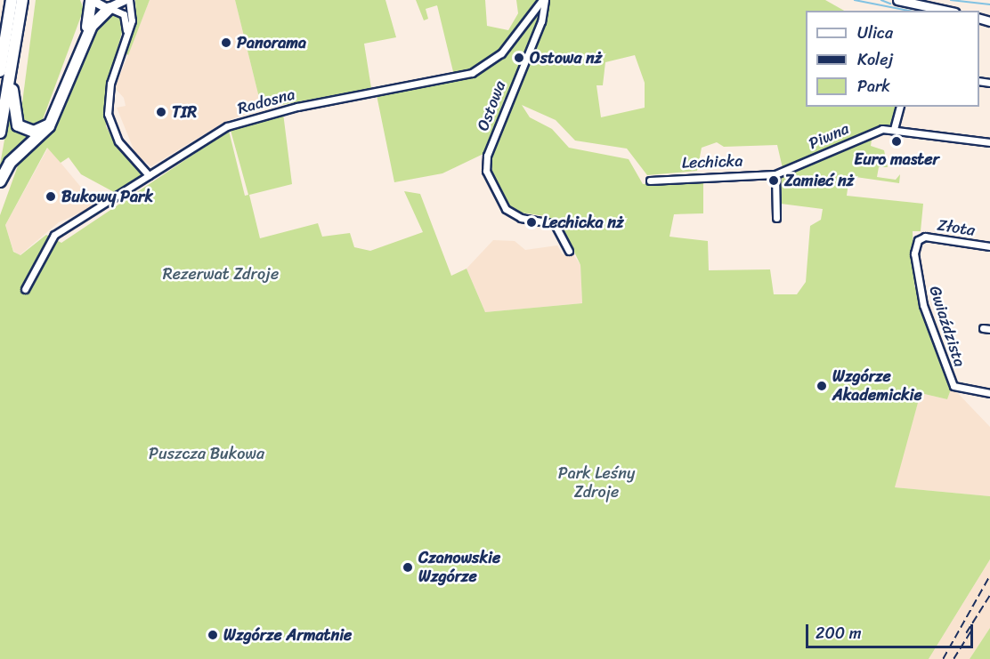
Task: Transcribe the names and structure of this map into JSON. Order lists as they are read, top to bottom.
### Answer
{
  "streets": {
    "street": [
      "Radosna",
      "Ostowa",
      "Piwna",
      "Lechicka",
      "Złota",
      "Gwiaździsta"
    ]
  },
  "crossings": [
    ["Radosna", "Ostowa"],
    ["Piwna", "Lechicka"],
    ["Złota", "Gwiaździsta"]
  ],
  "parks": ["Rezerwat Zdroje", "Puszcza Bukowa", "Park Leśny Zdroje"],
  "places": [
    "Panorama",
    "Ostowa nż",
    "TIR",
    "Euro master",
    "Zamieć nż",
    "Bukowy Park",
    "Lechicka nż",
    "Wzgórze Akademickie",
    "Czanowskie Wzgórze",
    "Wzgórze Armatnie"
  ],
  "legend": ["Ulica", "Kolej", "Park"],
  "scale_bar": "200 m"
}
